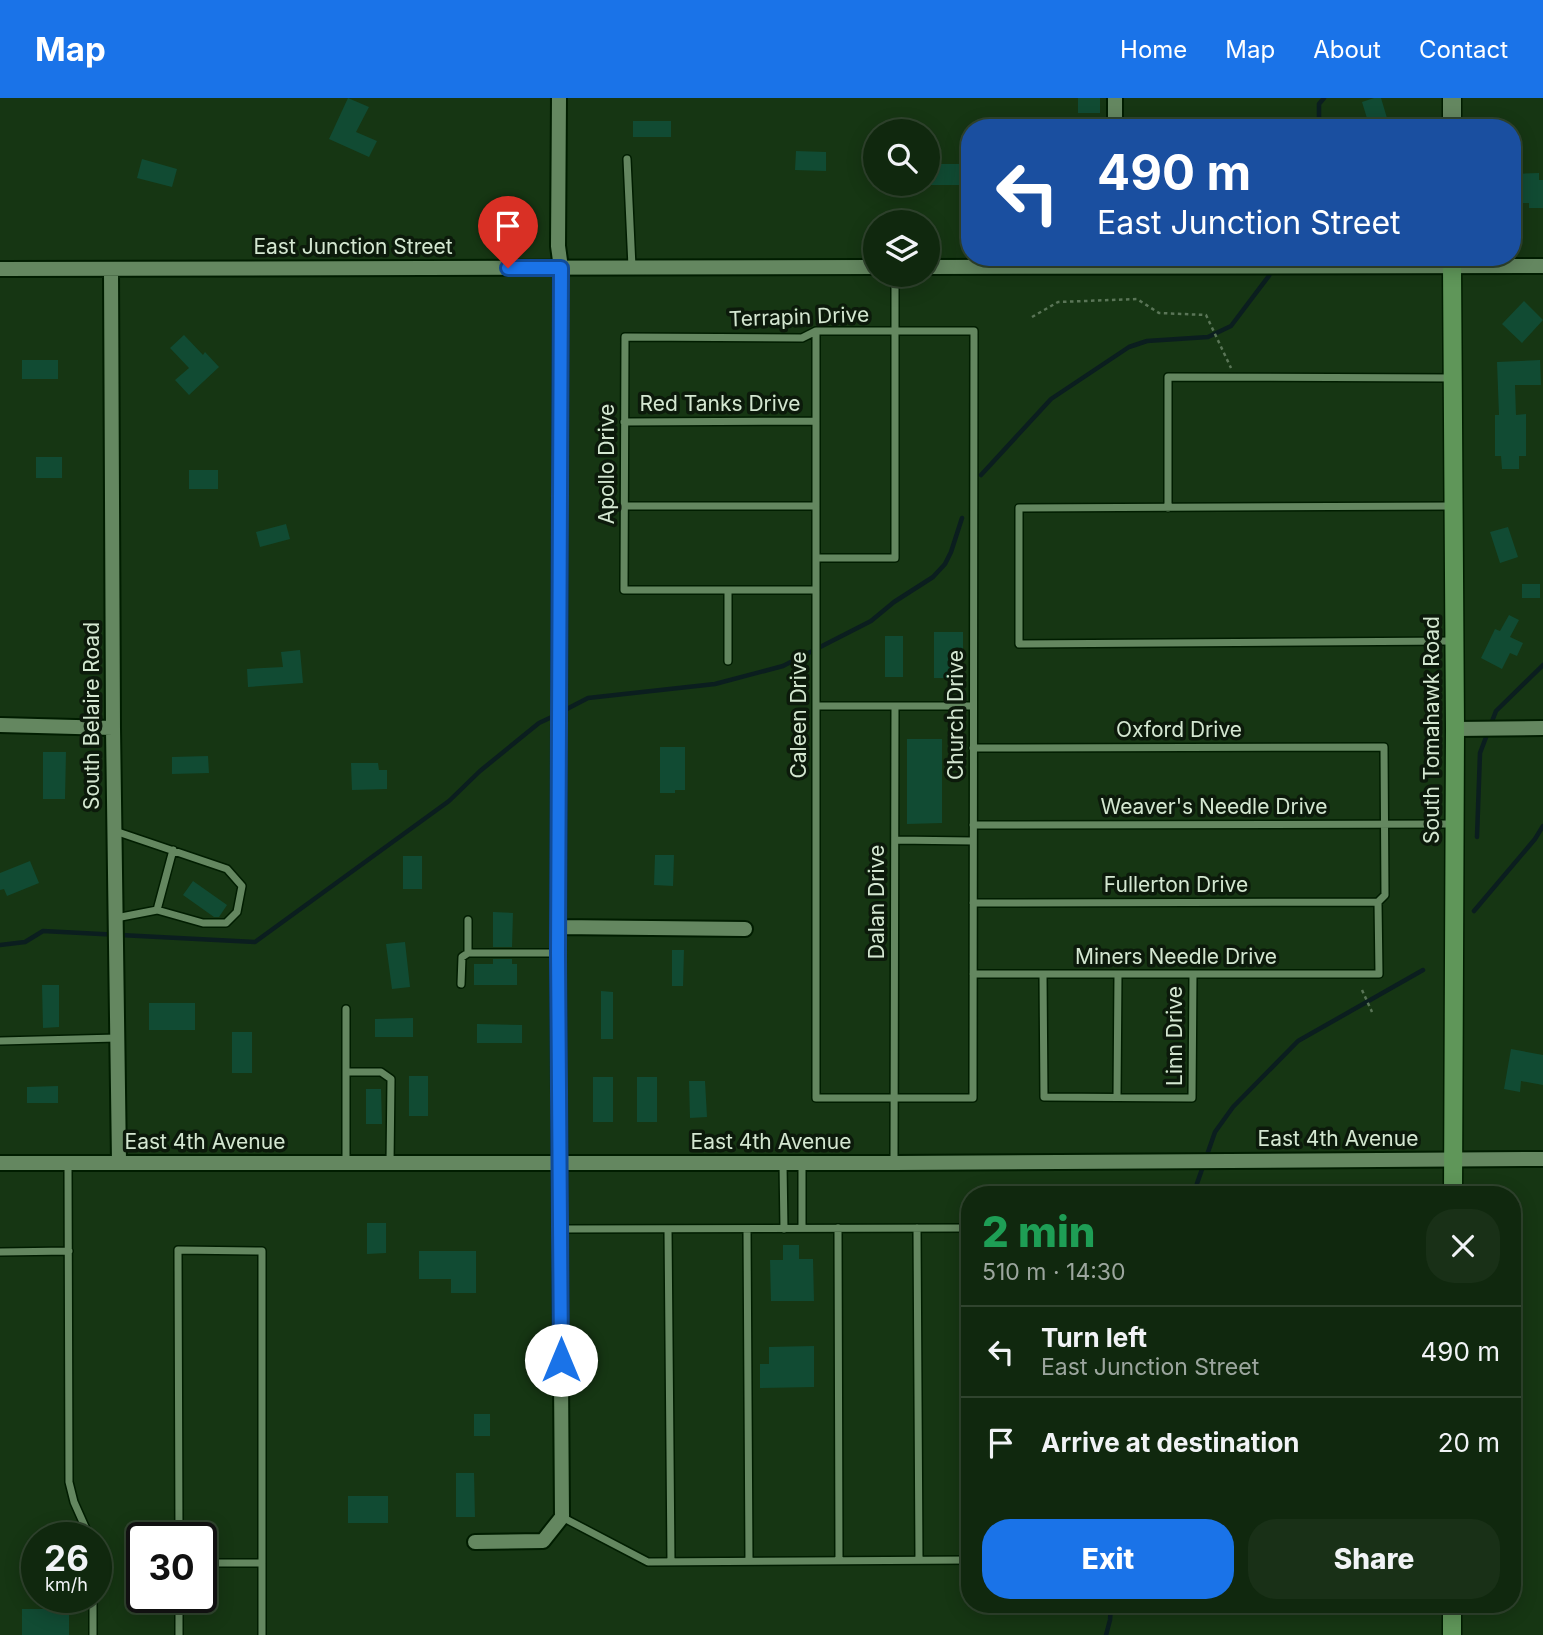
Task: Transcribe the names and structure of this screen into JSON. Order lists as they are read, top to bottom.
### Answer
{
  "streets": {
    "main road": ["South Tomahawk Road"],
    "street": ["East Junction Street", "South Belaire Road", "East 4th Avenue"],
    "lane": [
      "Terrapin Drive",
      "Red Tanks Drive",
      "Apollo Drive",
      "Caleen Drive",
      "Church Drive",
      "Oxford Drive",
      "Weaver's Needle Drive",
      "Fullerton Drive",
      "Dalan Drive",
      "Miners Needle Drive",
      "Linn Drive"
    ]
  },
  "crossings": [
    ["East Junction Street", "South Belaire Road"],
    ["Terrapin Drive", "Apollo Drive"],
    ["Terrapin Drive", "Caleen Drive"],
    ["Terrapin Drive", "Church Drive"],
    ["Red Tanks Drive", "Apollo Drive"],
    ["Red Tanks Drive", "Caleen Drive"],
    ["Caleen Drive", "Church Drive"],
    ["Caleen Drive", "Dalan Drive"],
    ["Church Drive", "Oxford Drive"],
    ["Church Drive", "Weaver's Needle Drive"],
    ["Church Drive", "Fullerton Drive"],
    ["Church Drive", "Dalan Drive"],
    ["Church Drive", "Miners Needle Drive"],
    ["South Belaire Road", "East 4th Avenue"],
    ["Oxford Drive", "Weaver's Needle Drive"],
    ["South Tomahawk Road", "Weaver's Needle Drive"],
    ["South Tomahawk Road", "East 4th Avenue"],
    ["Fullerton Drive", "Miners Needle Drive"],
    ["Dalan Drive", "East 4th Avenue"],
    ["Miners Needle Drive", "Linn Drive"]
  ],
  "page": {
    "header": "Map",
    "nav": [
      "Home",
      "Map",
      "About",
      "Contact"
    ],
    "turn": ["490 m", "East Junction Street"],
    "heading": ["2 min", "510 m · 14:30"],
    "list": [
      {
        "name": "Turn left",
        "note": "East Junction Street",
        "value": "490 m"
      },
      {
        "name": "Arrive at destination",
        "value": "20 m"
      }
    ],
    "buttons": ["Exit", "Share"],
    "speed": "26 km/h",
    "limit": "30"
  }
}
